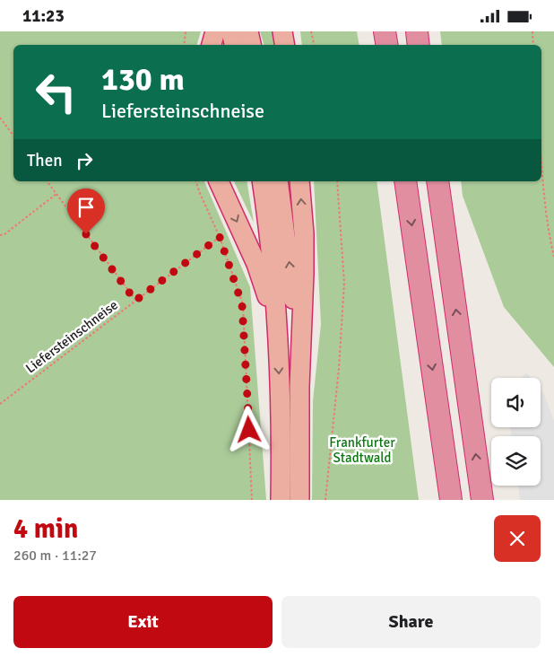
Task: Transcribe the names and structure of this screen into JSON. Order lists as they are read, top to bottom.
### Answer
{
  "streets": {
    "path": ["Liefersteinschneise"]
  },
  "parks": ["Frankfurter Stadtwald"],
  "page": {
    "status": "11:23",
    "turn": ["130 m", "Liefersteinschneise"],
    "then": "Then",
    "heading": ["4 min", "260 m · 11:27"],
    "buttons": ["Exit", "Share"]
  }
}
